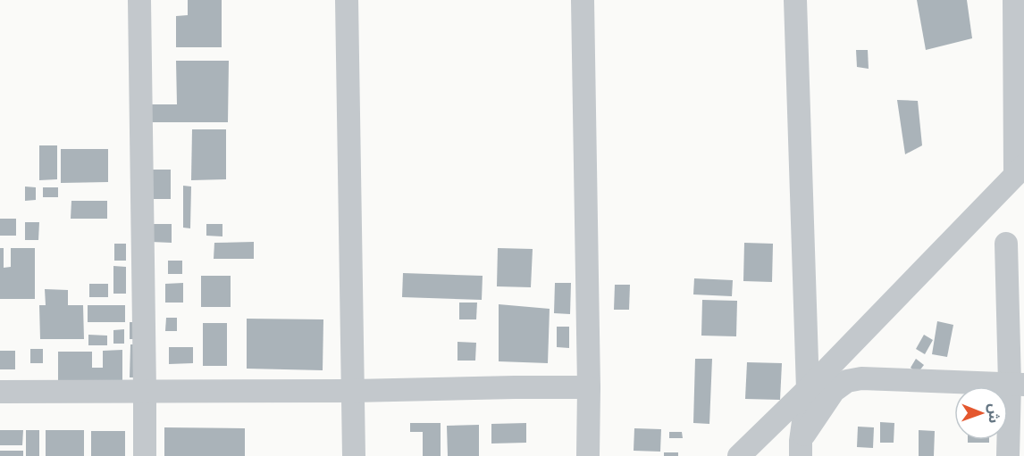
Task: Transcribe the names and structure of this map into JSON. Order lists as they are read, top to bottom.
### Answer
{
  "north": "right"
}
